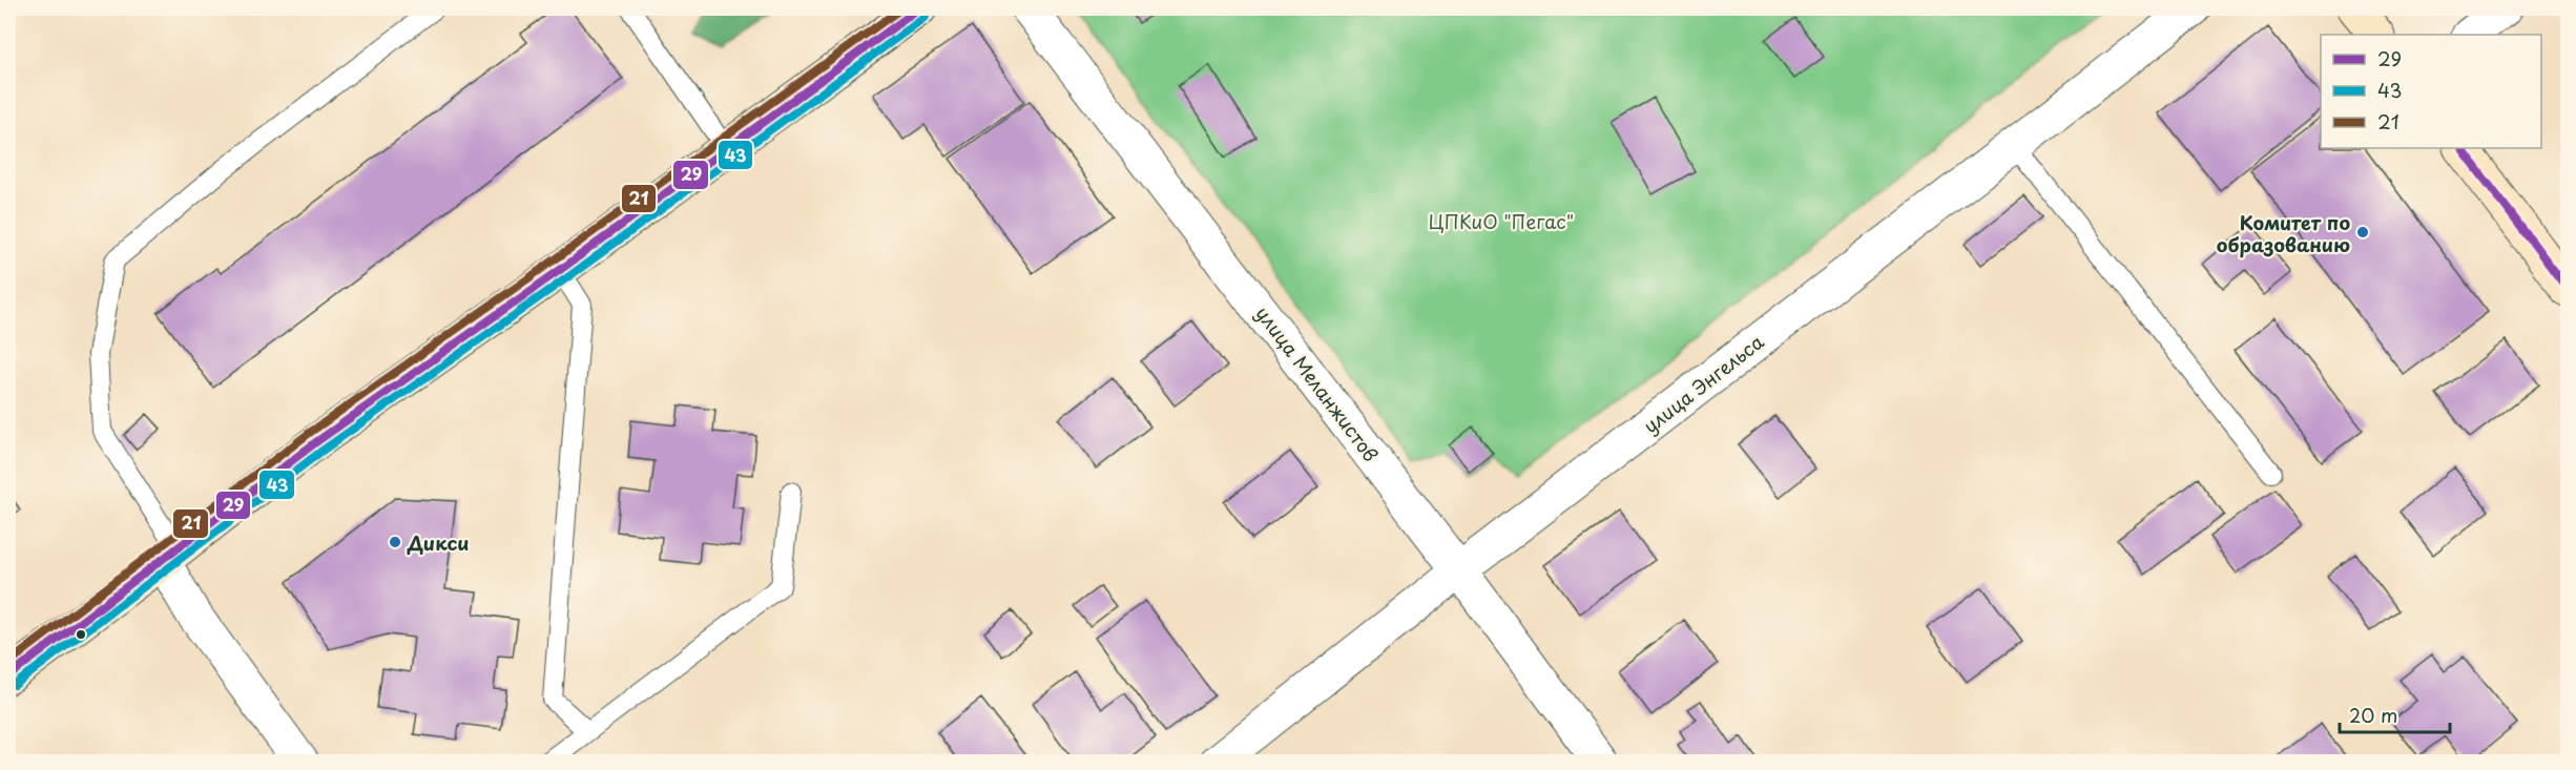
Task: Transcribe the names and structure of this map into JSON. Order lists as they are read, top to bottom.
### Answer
{
  "streets": {
    "street": ["улица Меланжистов", "улица Энгельса"]
  },
  "crossings": [
    ["улица Меланжистов", "улица Энгельса"]
  ],
  "parks": ["ЦПКиО \"Пегас\""],
  "places": ["Комитет по образованию", "Дикси"],
  "lines": ["transit line 29", "transit line 21", "transit line 43"],
  "legend": ["29", "43", "21"],
  "scale_bar": "20 m"
}
